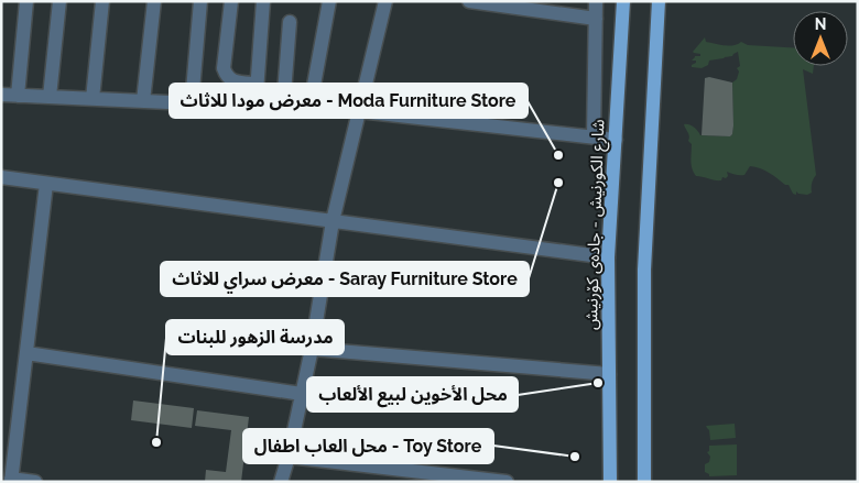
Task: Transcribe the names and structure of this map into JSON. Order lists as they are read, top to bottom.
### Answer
{
  "streets": {
    "main road": ["شارع الكورنيش - جادەی کۆرنیش"]
  },
  "places": [
    "معرض مودا للاثاث - Moda Furniture Store",
    "معرض سراي للاثاث - Saray Furniture Store",
    "محل الأخوين لبيع الألعاب",
    "مدرسة الزهور للبنات",
    "محل العاب اطفال - Toy Store"
  ],
  "north": "top"
}
